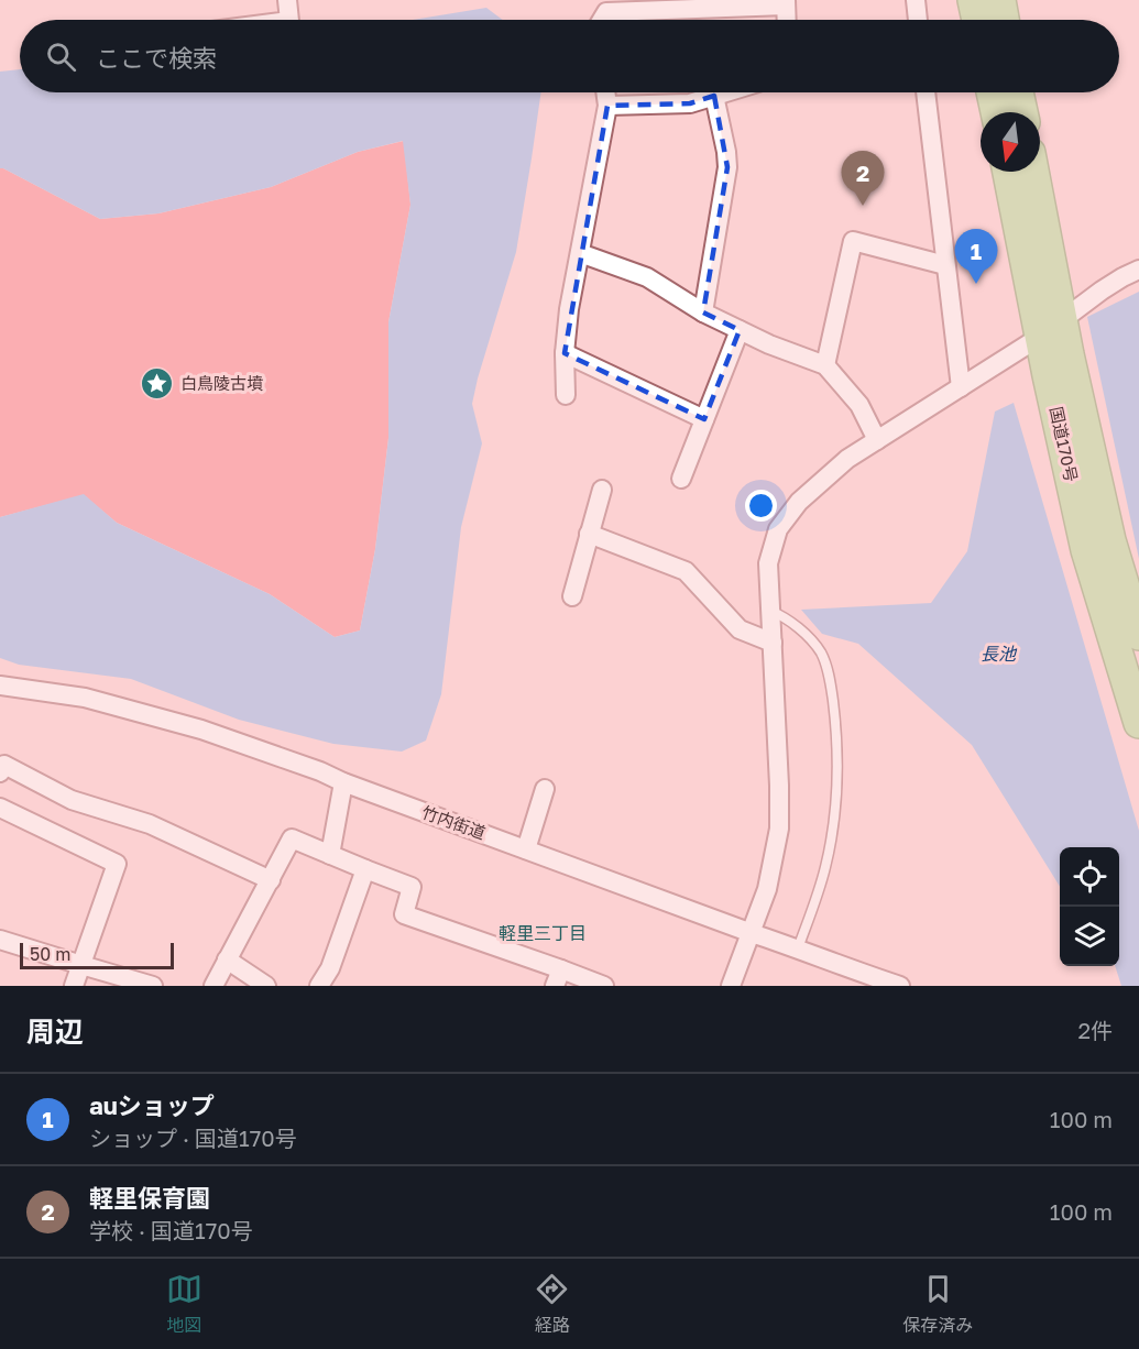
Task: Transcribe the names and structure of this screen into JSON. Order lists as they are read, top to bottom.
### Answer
{
  "streets": {
    "highway": ["国道170号"],
    "street": ["竹内街道"]
  },
  "districts": ["軽里三丁目"],
  "water": ["長池"],
  "places": {
    "place": ["白鳥陵古墳"]
  },
  "scale_bar": "50 m",
  "north": "bottom",
  "page": {
    "search": "ここで検索",
    "pins": ["2", "1"],
    "scale": "50 m",
    "heading": ["周辺", "2件"],
    "list": [
      {
        "mark": "1",
        "name": "auショップ",
        "note": "ショップ · 国道170号",
        "value": "100 m"
      },
      {
        "mark": "2",
        "name": "軽里保育園",
        "note": "学校 · 国道170号",
        "value": "100 m"
      }
    ],
    "nav": ["地図", "経路", "保存済み"]
  }
}
